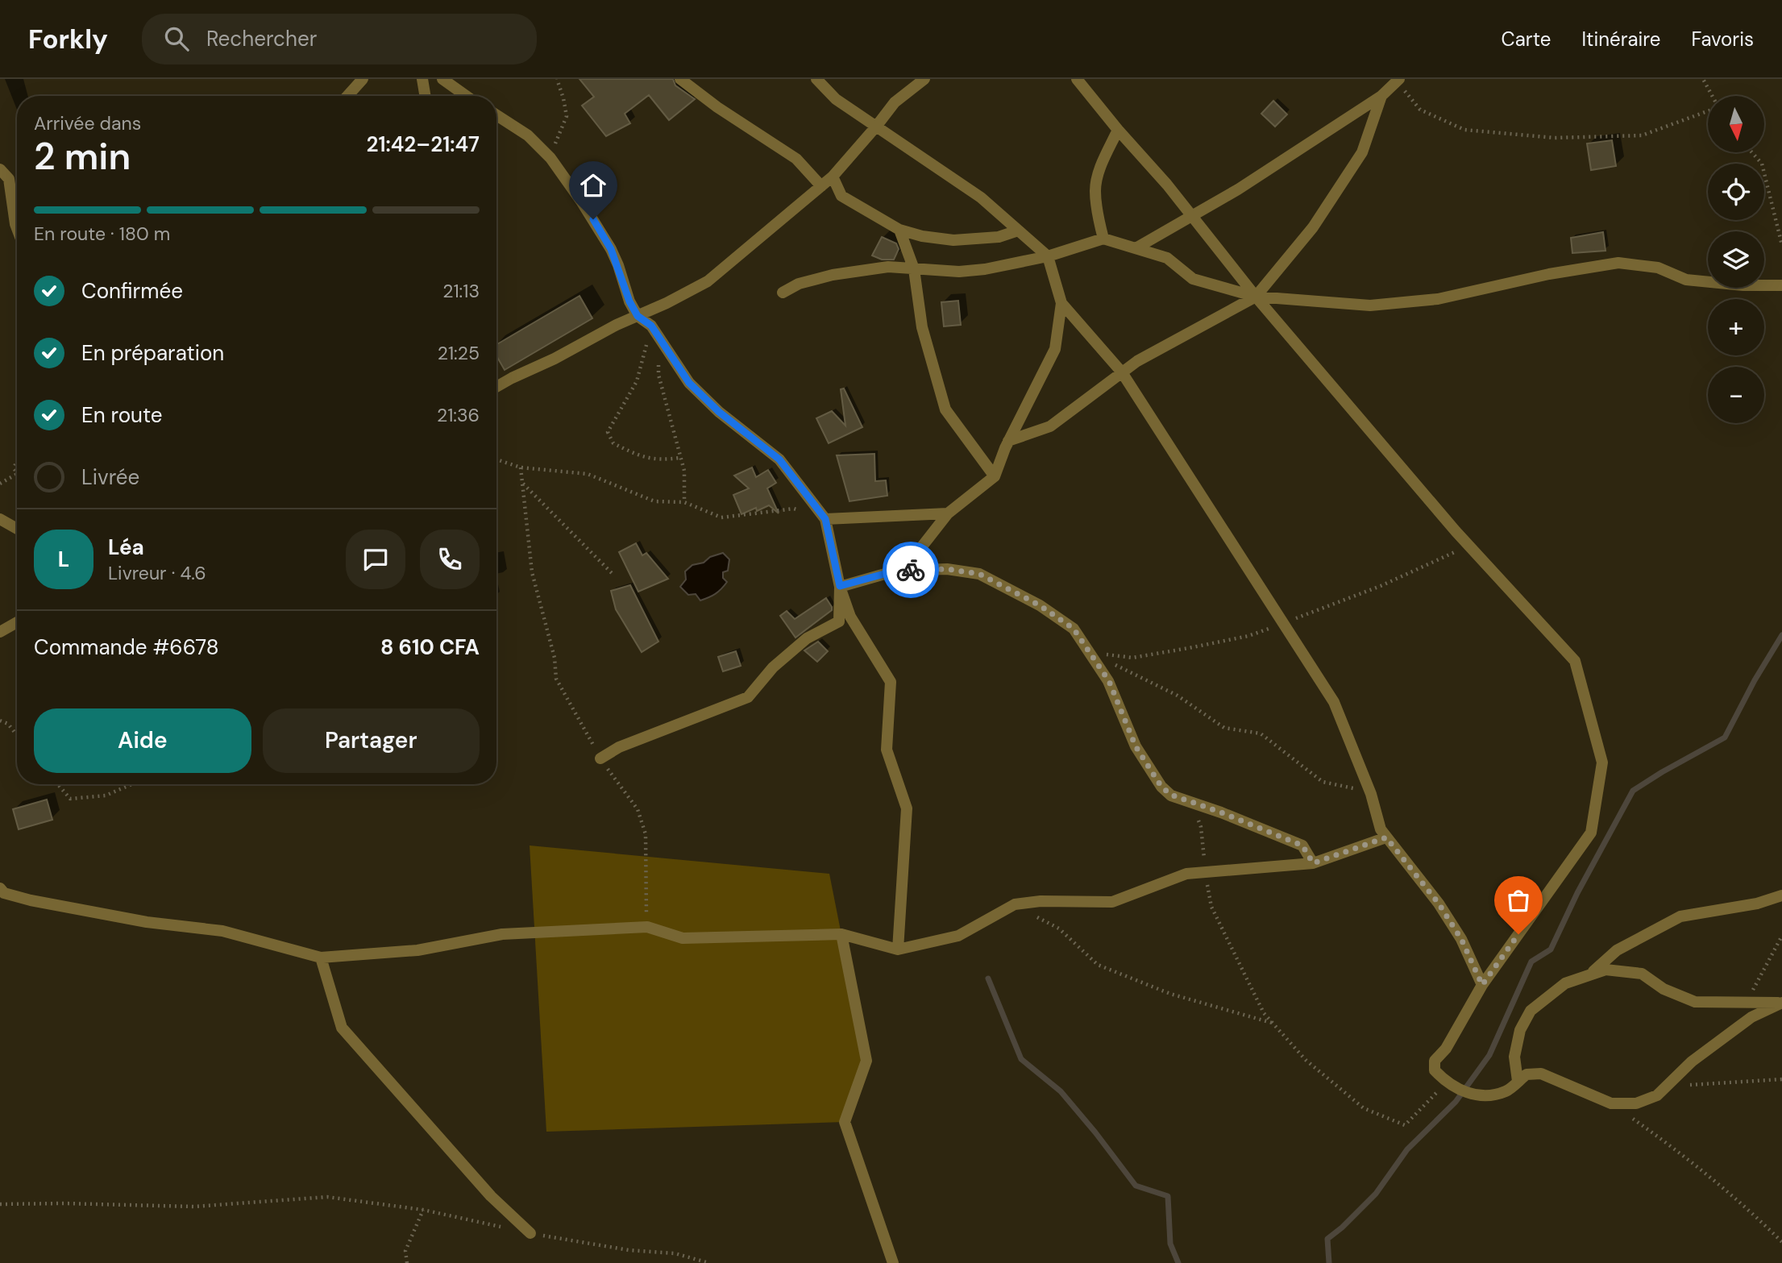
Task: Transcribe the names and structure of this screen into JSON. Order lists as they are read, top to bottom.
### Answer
{
  "north": "bottom",
  "page": {
    "header": "Forkly",
    "search": "Rechercher",
    "nav": ["Carte", "Itinéraire", "Favoris"],
    "map_buttons": ["+", "−"],
    "heading": ["2 min", "Arrivée dans", "21:42–21:47"],
    "panel": [
      "Léa",
      "Livreur · 4.6",
      "Commande #6678",
      "8 610 CFA"
    ],
    "bar": "En route · 180 m",
    "list": [
      ["Confirmée", "21:13"],
      ["En préparation", "21:25"],
      ["En route", "21:36"],
      "Livrée"
    ],
    "round": "L",
    "buttons": ["Aide", "Partager"]
  }
}
